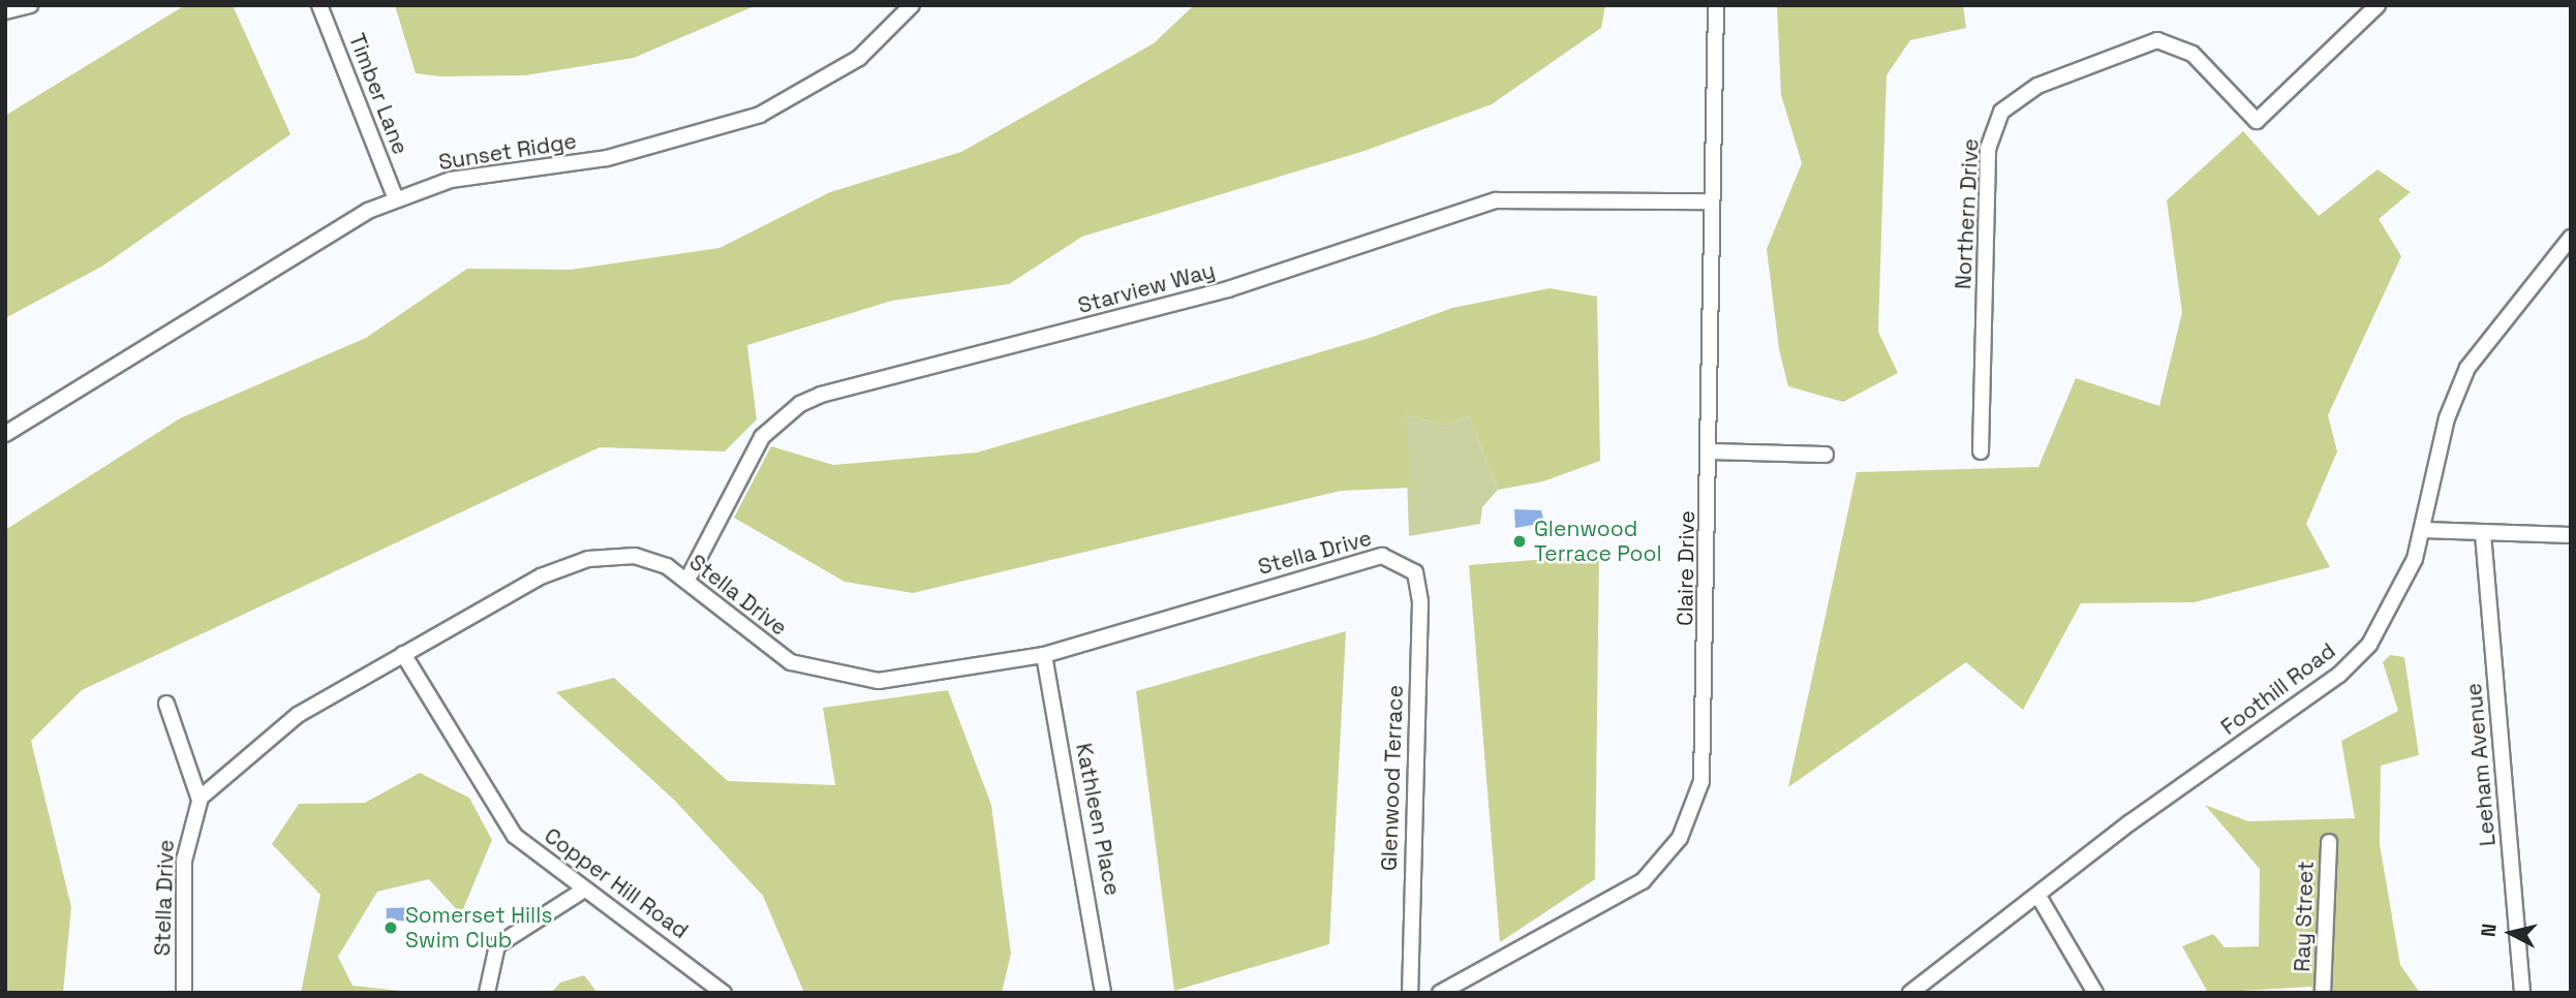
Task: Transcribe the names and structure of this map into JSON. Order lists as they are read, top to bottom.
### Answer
{
  "streets": {
    "street": [
      "Timber Lane",
      "Sunset Ridge",
      "Northern Drive",
      "Starview Way",
      "Stella Drive",
      "Claire Drive",
      "Foothill Road",
      "Leeham Avenue",
      "Glenwood Terrace",
      "Kathleen Place",
      "Copper Hill Road",
      "Ray Street"
    ]
  },
  "crossings": [
    ["Timber Lane", "Sunset Ridge"],
    ["Starview Way", "Stella Drive"],
    ["Starview Way", "Claire Drive"],
    ["Stella Drive", "Glenwood Terrace"],
    ["Stella Drive", "Kathleen Place"],
    ["Stella Drive", "Copper Hill Road"]
  ],
  "places": ["Glenwood Terrace Pool", "Somerset Hills Swim Club"],
  "north": "left"
}
